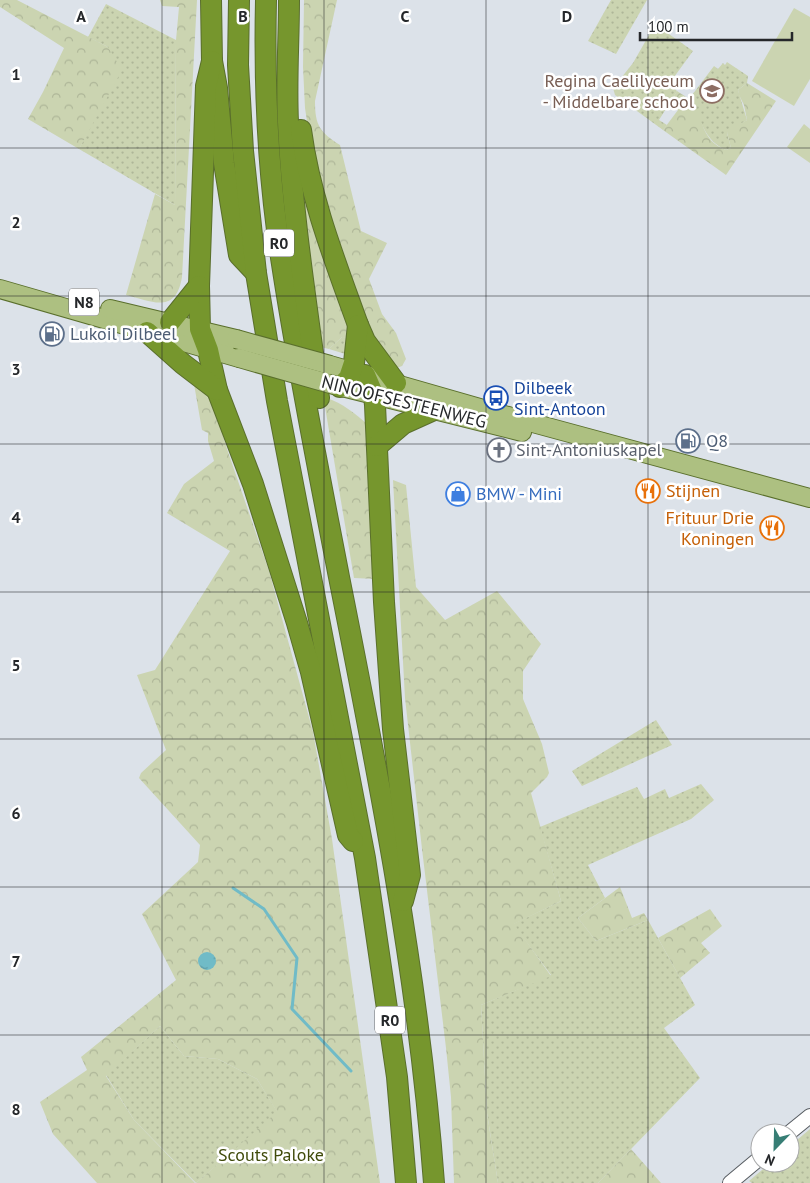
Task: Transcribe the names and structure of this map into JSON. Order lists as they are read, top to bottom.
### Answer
{
  "streets": {
    "highway": ["R0"],
    "main road": ["N8", "NINOOFSESTEENWEG"]
  },
  "parks": ["Scouts Paloke"],
  "places": {
    "school or university": ["Regina Caelilyceum - Middelbare school"],
    "fuel station": ["Lukoil Dilbeel", "Q8"],
    "bus stop": ["Dilbeek Sint-Antoon"],
    "church": ["Sint-Antoniuskapel"],
    "restaurant": ["Stijnen", "Frituur Drie Koningen"],
    "shop": ["BMW - Mini"]
  },
  "scale_bar": "100 m",
  "north": "bottom left",
  "grid": {
    "columns": [
      "A",
      "B",
      "C",
      "D"
    ],
    "rows": [
      "1",
      "2",
      "3",
      "4",
      "5",
      "6",
      "7",
      "8"
    ]
  }
}
